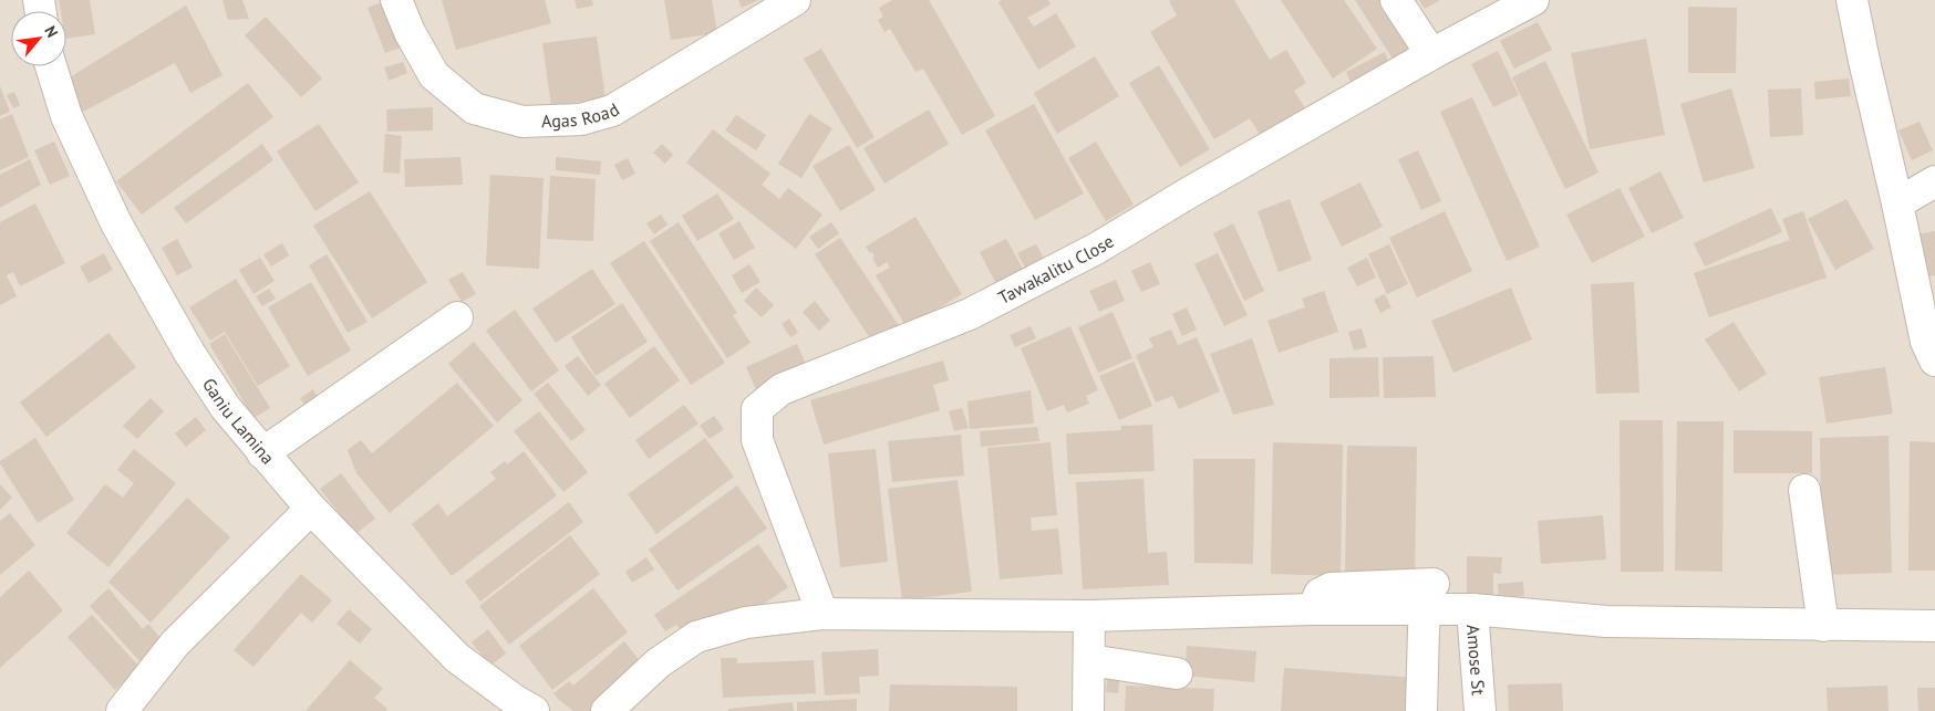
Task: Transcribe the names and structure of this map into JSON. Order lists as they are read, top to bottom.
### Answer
{
  "streets": {
    "street": [
      "Agas Road",
      "Tawakalitu Close",
      "Ganiu Lamina",
      "Amose St"
    ]
  },
  "north": "top right"
}
